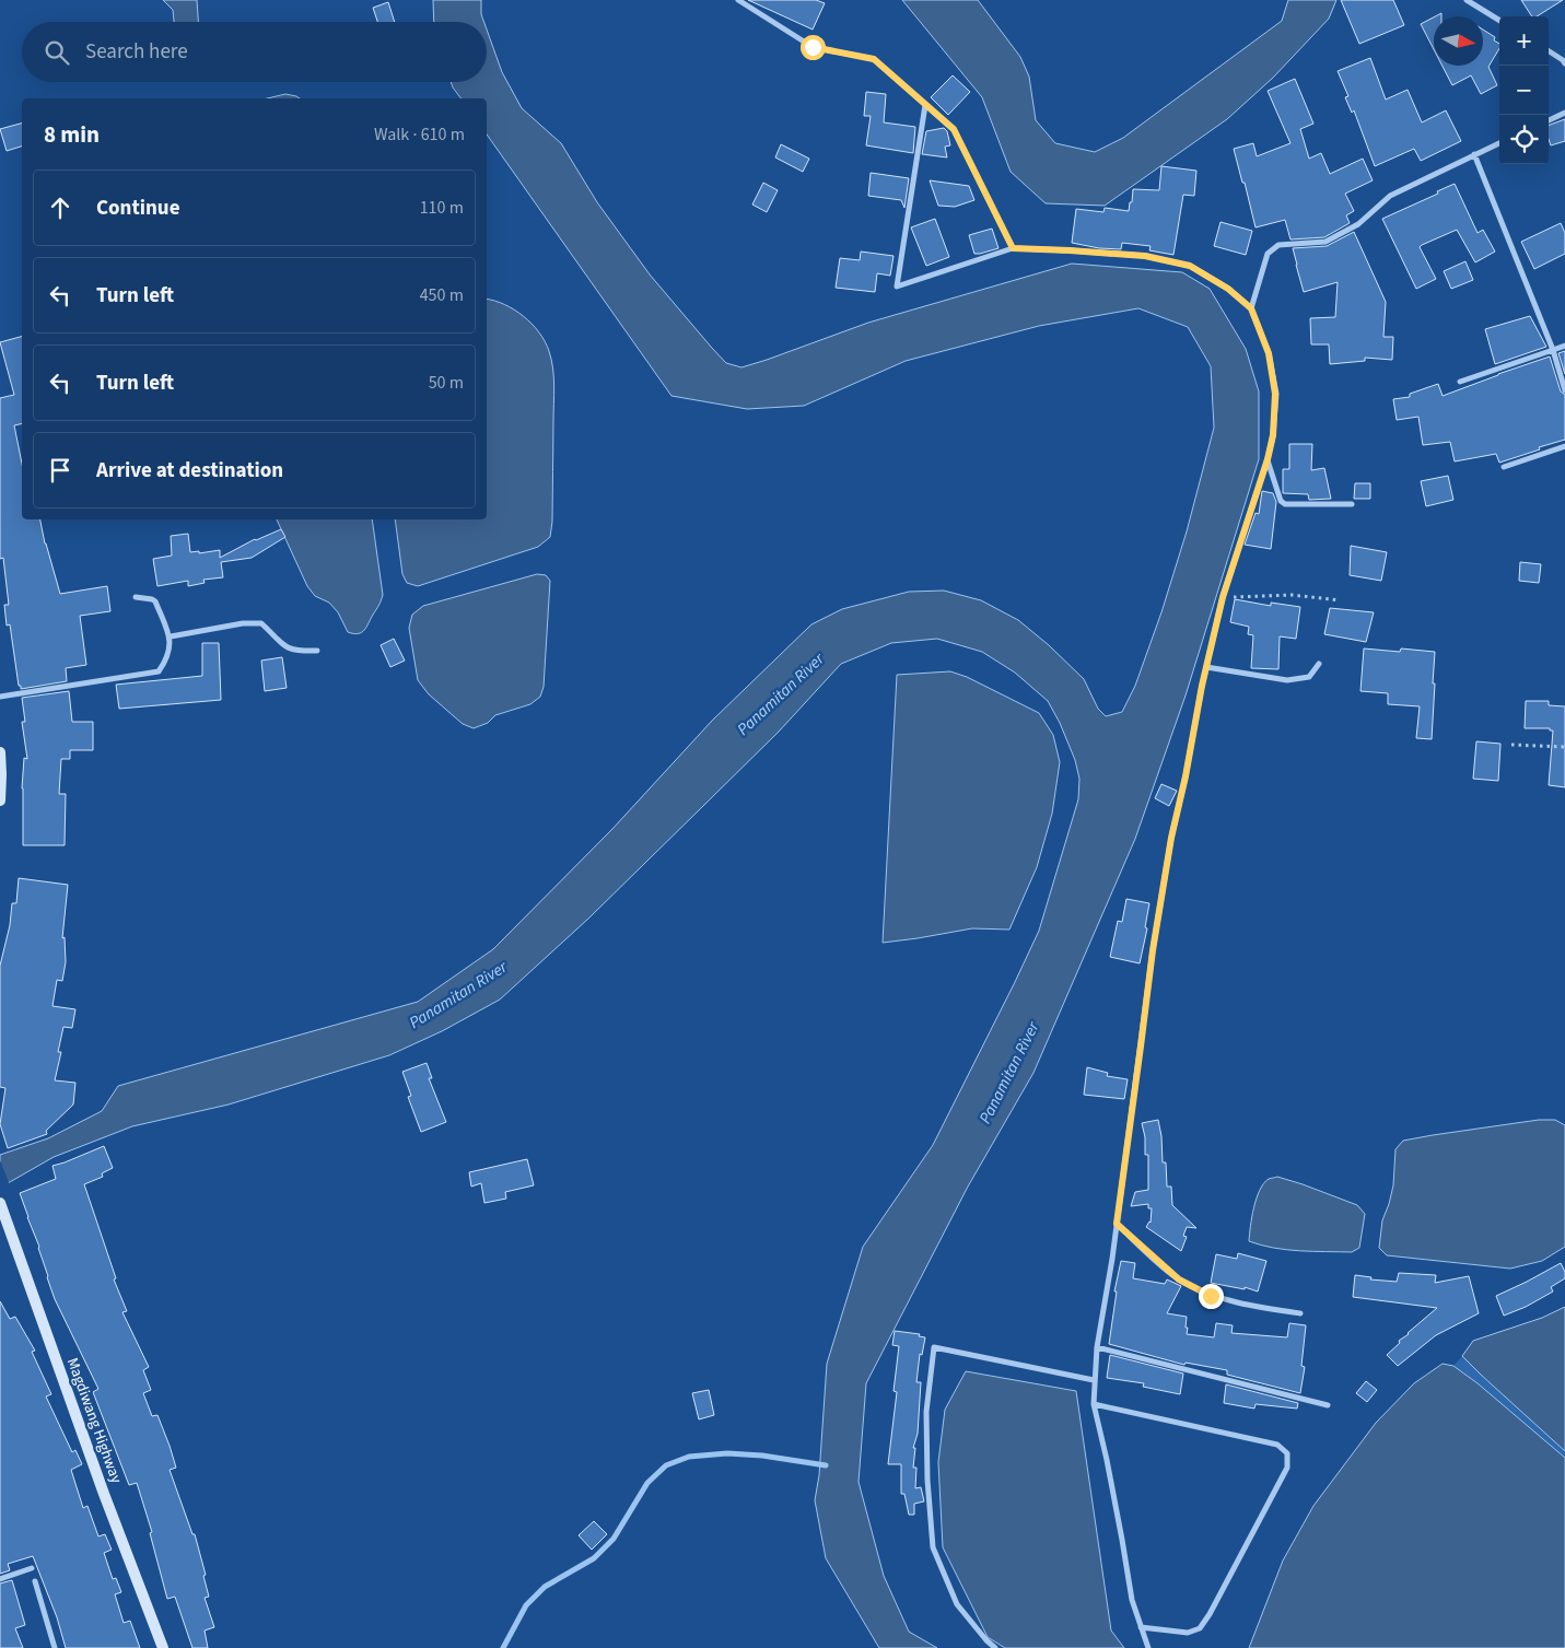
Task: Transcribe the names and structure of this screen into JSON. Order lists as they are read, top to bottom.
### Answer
{
  "streets": {
    "main road": ["Magdiwang Highway"]
  },
  "water": ["Panamitan River"],
  "north": "right",
  "page": {
    "map_buttons": ["+", "−"],
    "search": "Search here",
    "heading": ["8 min", "Walk · 610 m"],
    "list": [
      ["Continue", "110 m"],
      ["Turn left", "450 m"],
      ["Turn left", "50 m"],
      "Arrive at destination"
    ]
  }
}
